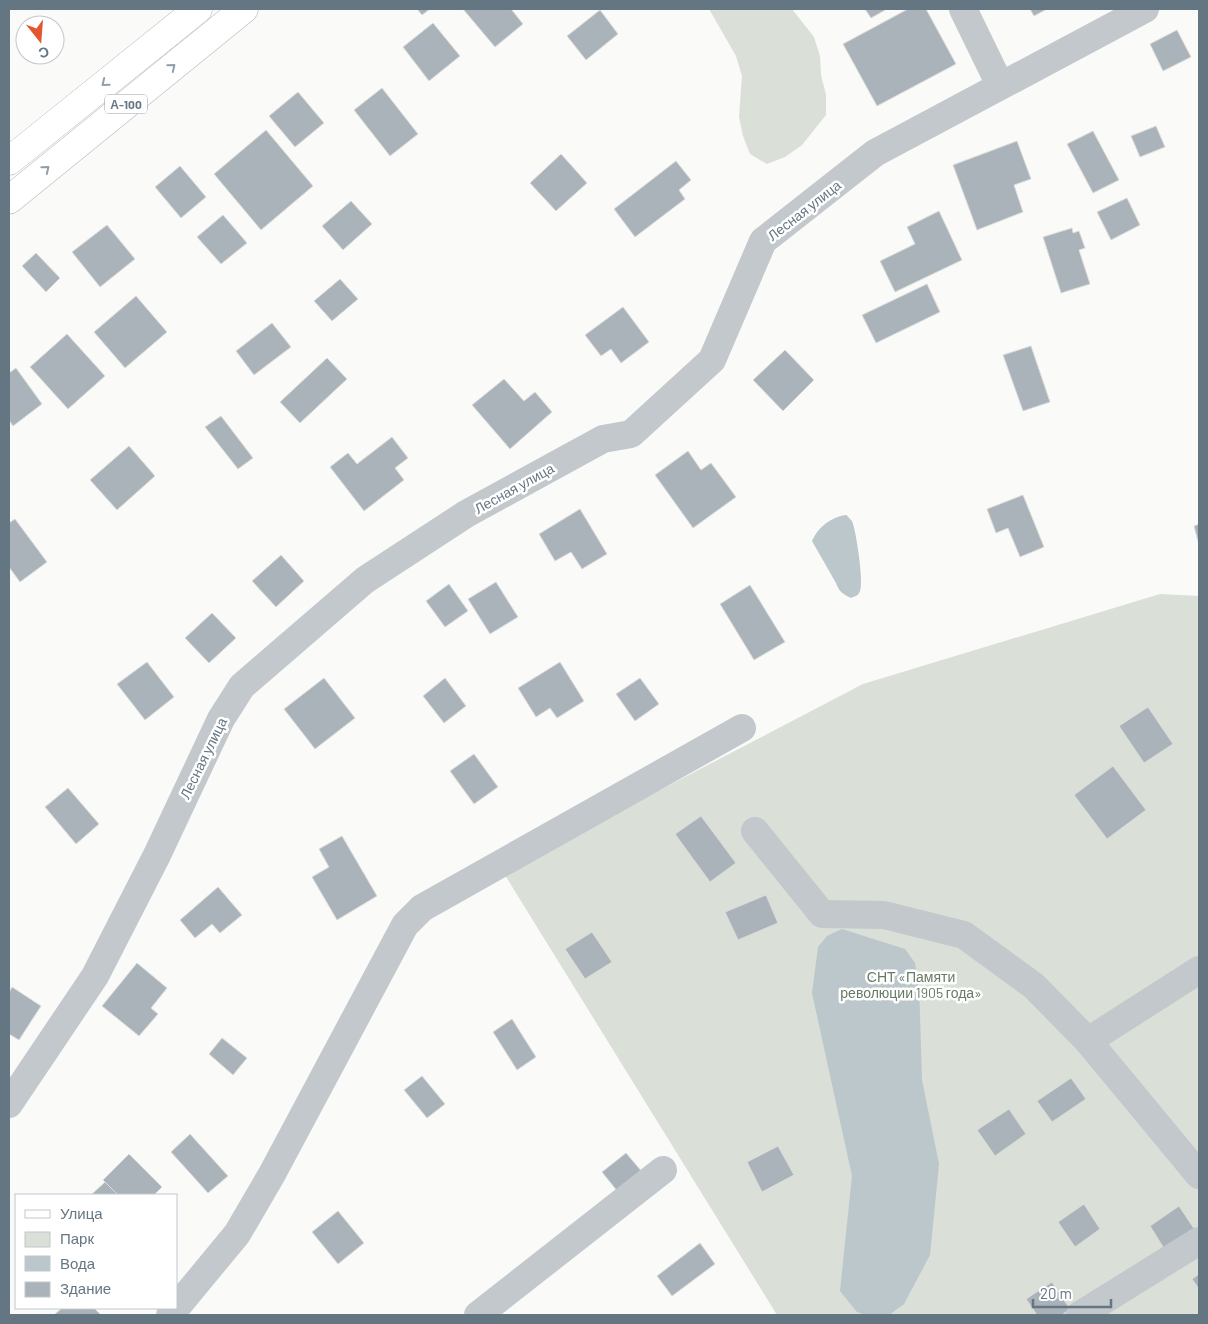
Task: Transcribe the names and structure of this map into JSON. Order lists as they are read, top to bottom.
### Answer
{
  "streets": {
    "main road": ["А-100"],
    "street": ["Лесная улица"]
  },
  "parks": ["СНТ «Памяти революции 1905 года»"],
  "legend": [
    "Улица",
    "Парк",
    "Вода",
    "Здание"
  ],
  "scale_bar": "20 m",
  "north": "bottom"
}
